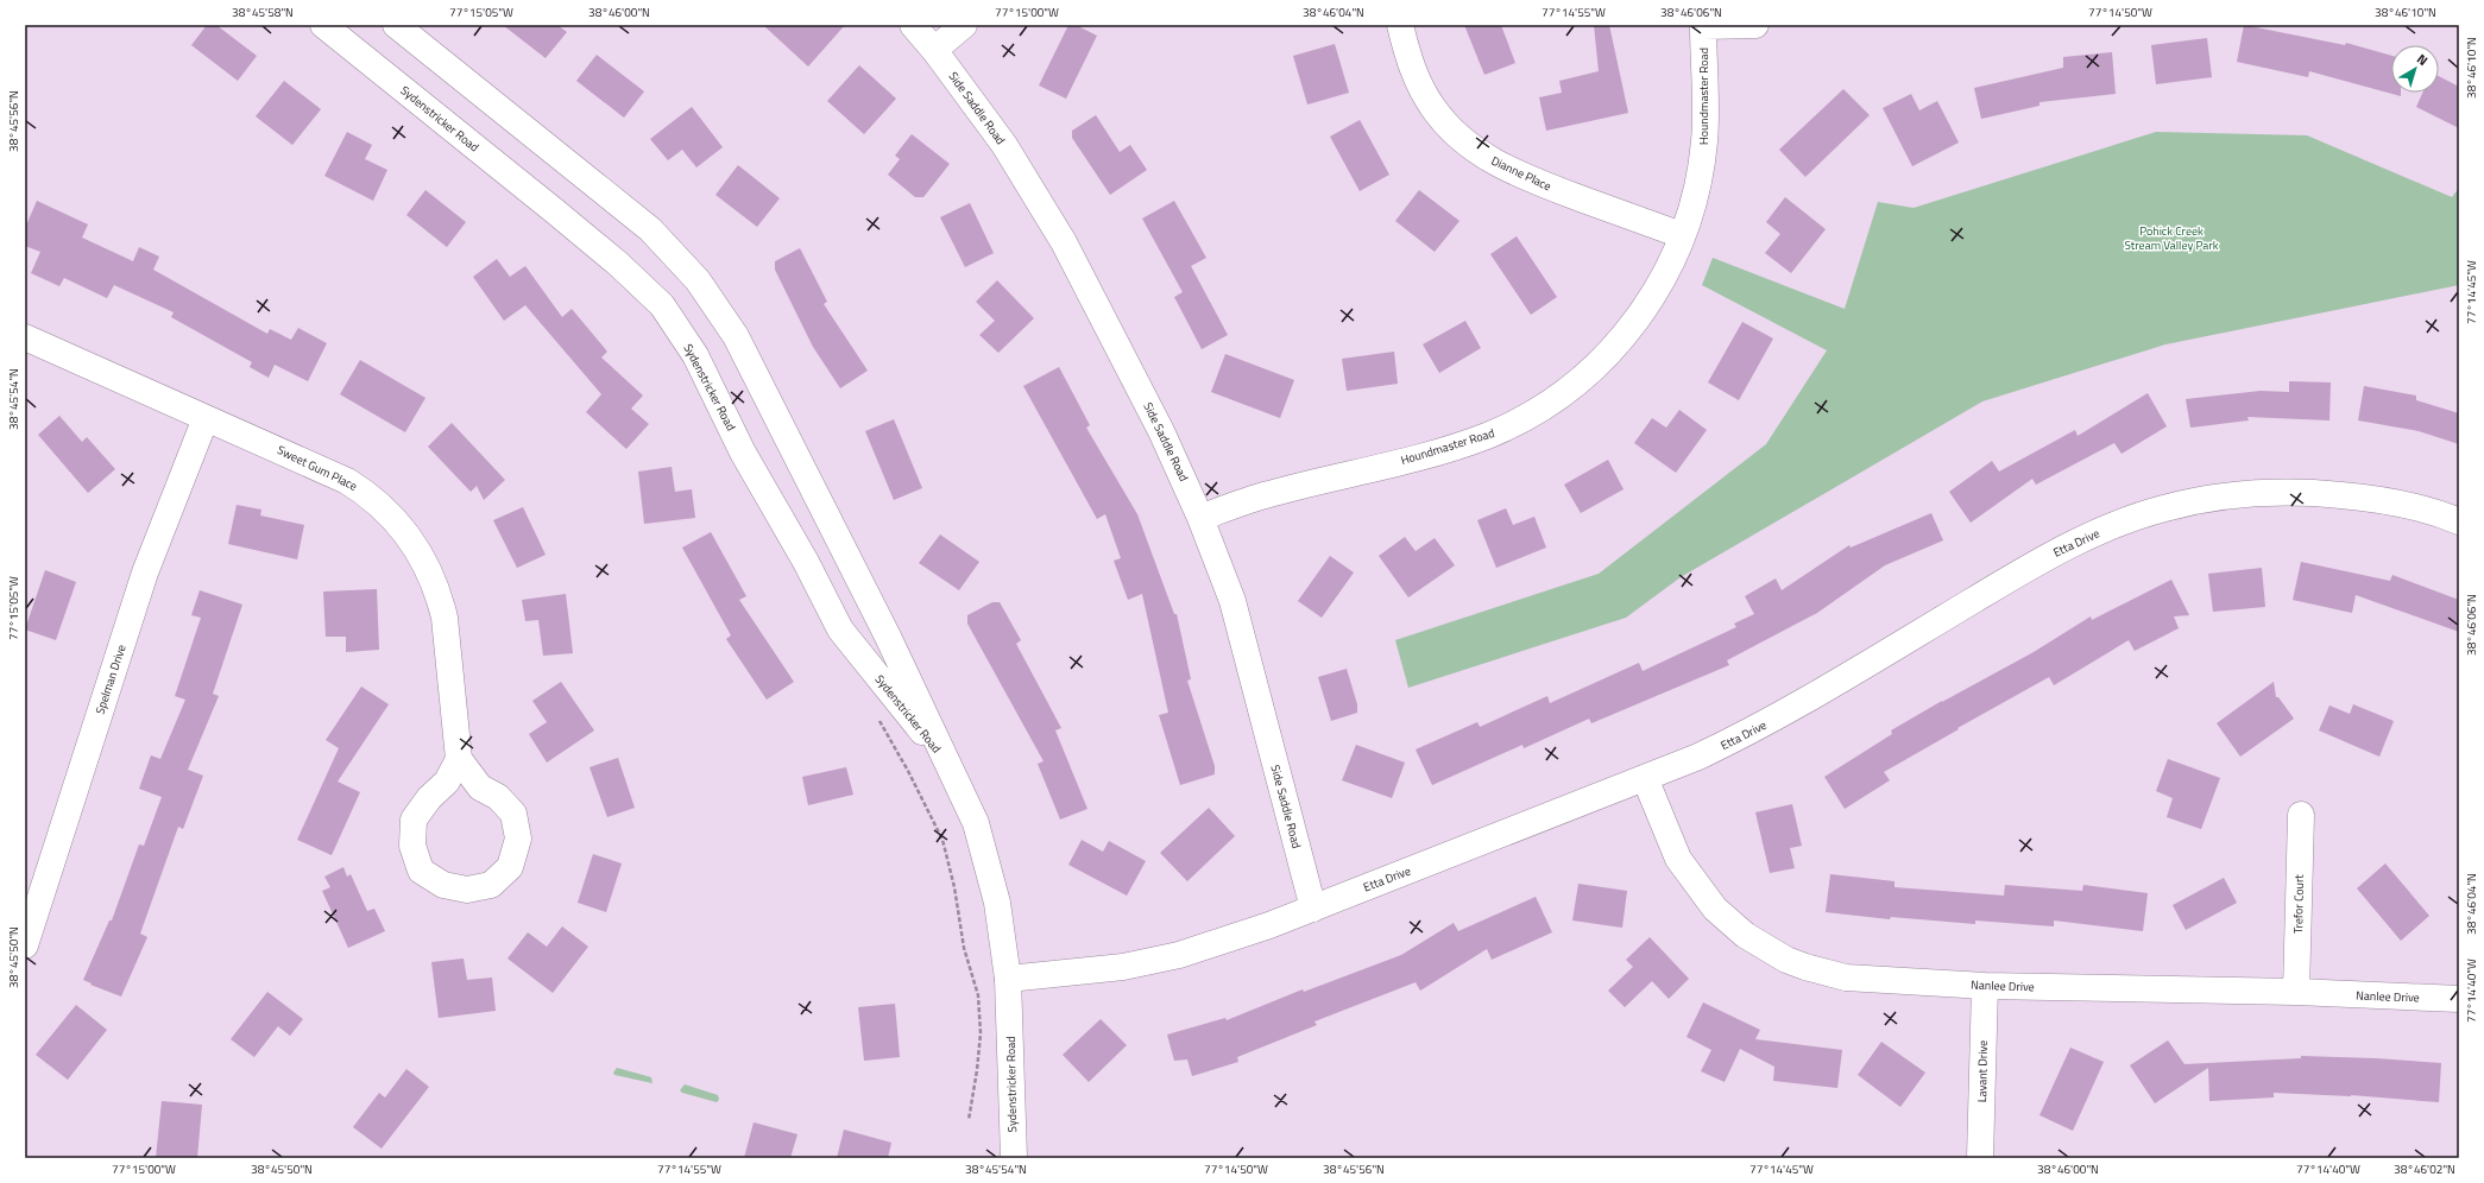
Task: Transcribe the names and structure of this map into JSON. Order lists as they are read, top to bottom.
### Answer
{
  "streets": {
    "street": [
      "Houndmaster Road",
      "Side Saddle Road",
      "Sydenstricker Road",
      "Dianne Place",
      "Sweet Gum Place",
      "Etta Drive",
      "Spelman Drive",
      "Trefor Court",
      "Nanlee Drive",
      "Lavant Drive"
    ]
  },
  "crossings": [
    ["Houndmaster Road", "Side Saddle Road"],
    ["Houndmaster Road", "Dianne Place"],
    ["Side Saddle Road", "Etta Drive"],
    ["Sydenstricker Road", "Etta Drive"],
    ["Sweet Gum Place", "Spelman Drive"],
    ["Etta Drive", "Nanlee Drive"],
    ["Trefor Court", "Nanlee Drive"],
    ["Nanlee Drive", "Lavant Drive"]
  ],
  "parks": ["Pohick Creek Stream Valley Park"],
  "north": "top right",
  "coordinates": [
    "38°45'58\"N",
    "77°15'05\"W",
    "38°46'00\"N",
    "77°15'00\"W",
    "38°46'04\"N",
    "77°14'55\"W",
    "38°46'06\"N",
    "77°14'50\"W",
    "38°46'10\"N",
    "38°45'56\"N",
    "77°14'45\"W",
    "38°45'54\"N",
    "38°45'50\"N",
    "77°14'40\"W",
    "38°46'02\"N"
  ]
}
